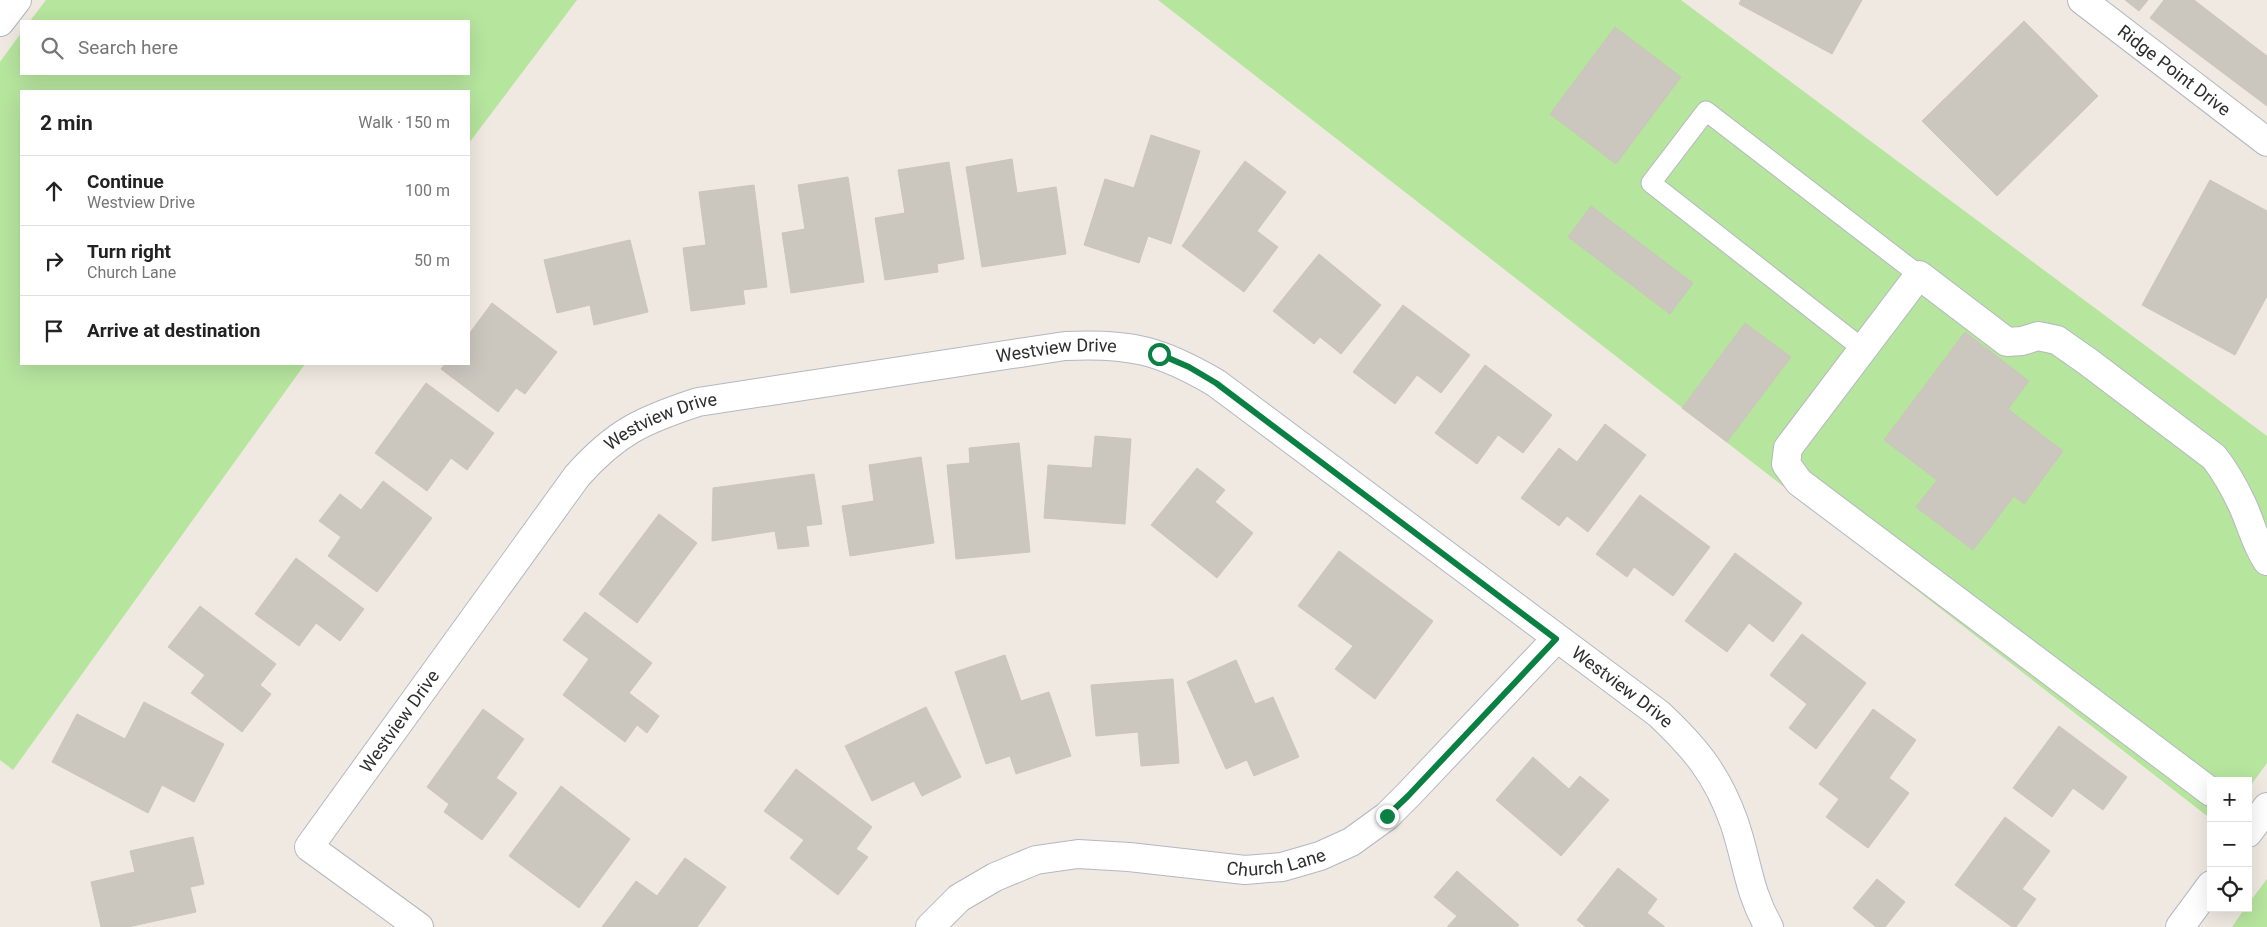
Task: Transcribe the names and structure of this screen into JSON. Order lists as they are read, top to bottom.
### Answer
{
  "streets": {
    "street": ["Ridge Point Drive", "Westview Drive", "Church Lane"]
  },
  "crossings": [
    ["Westview Drive", "Church Lane"]
  ],
  "page": {
    "search": "Search here",
    "heading": ["2 min", "Walk · 150 m"],
    "list": [
      ["Continue", "Westview Drive", "100 m"],
      ["Turn right", "Church Lane", "50 m"],
      "Arrive at destination"
    ],
    "map_buttons": ["+", "−"]
  }
}
